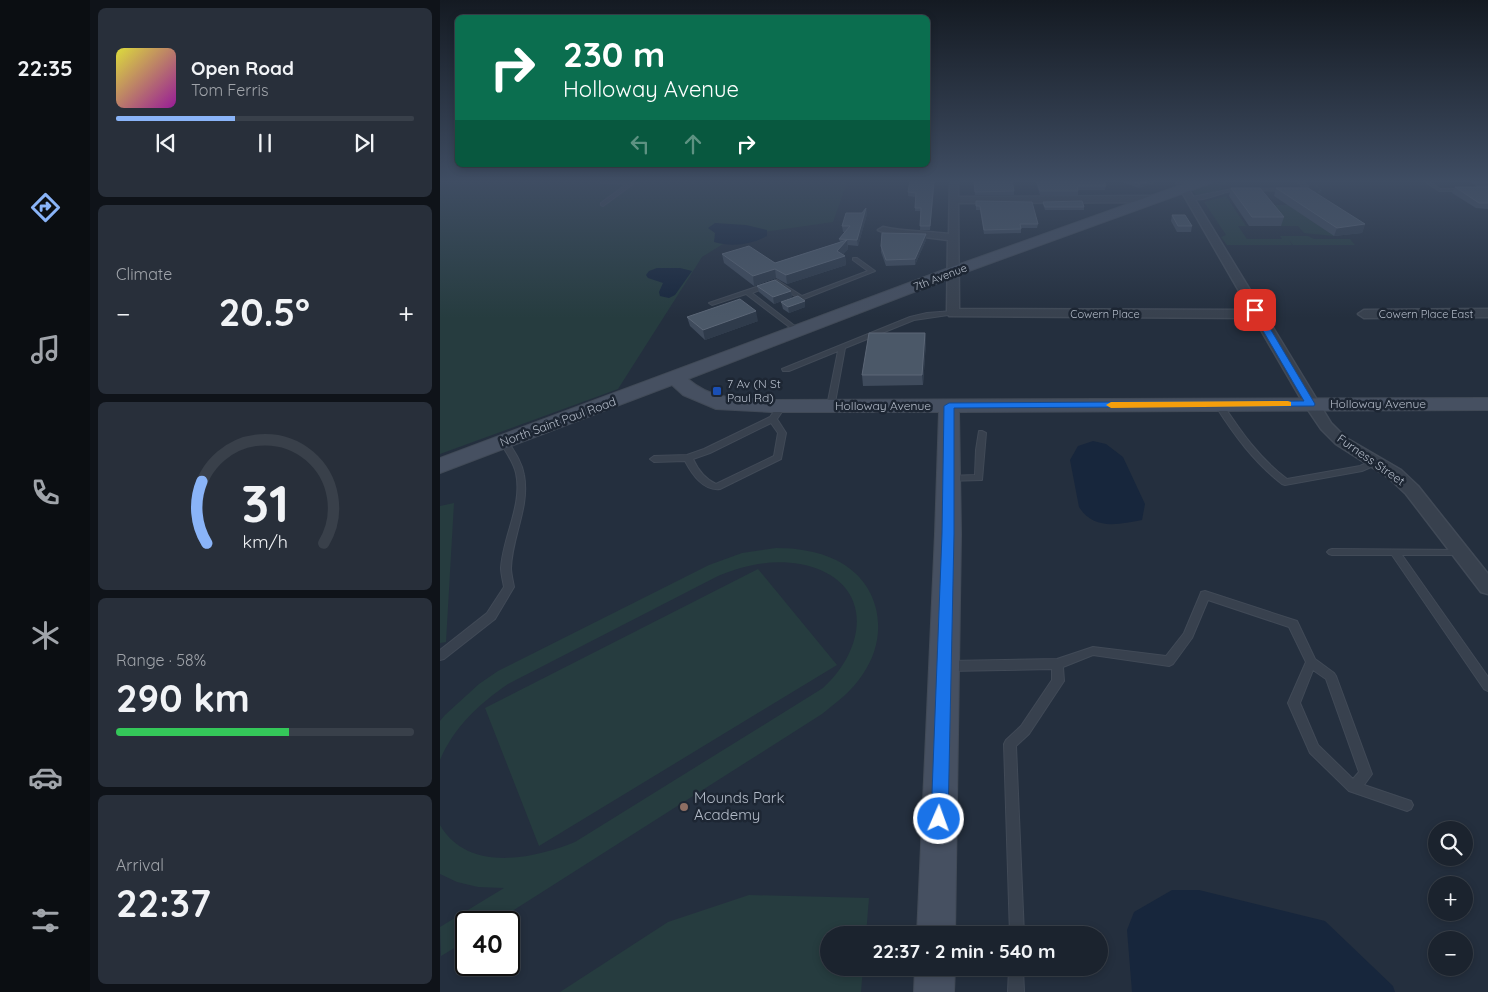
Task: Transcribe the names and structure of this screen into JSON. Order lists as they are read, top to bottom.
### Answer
{
  "streets": {
    "street": [
      "7th Avenue",
      "Cowern Place",
      "Cowern Place East",
      "Holloway Avenue",
      "North Saint Paul Road",
      "Furness Street"
    ]
  },
  "crossings": [
    ["7th Avenue", "Holloway Avenue"],
    ["7th Avenue", "North Saint Paul Road"],
    ["Cowern Place", "Furness Street"],
    ["Holloway Avenue", "North Saint Paul Road"],
    ["Holloway Avenue", "Furness Street"]
  ],
  "places": {
    "transit": ["7 Av (N St Paul Rd)"],
    "other": ["Mounds Park Academy"]
  },
  "page": {
    "tabs": "22:35",
    "turn": ["230 m", "Holloway Avenue"],
    "song": ["Open Road", "Tom Ferris"],
    "tile": [
      "Climate",
      ["Range · 58%", "290 km"],
      ["Arrival", "22:37"]
    ],
    "heat": ["−", "20.5°", "+"],
    "map_buttons": ["+", "−"],
    "limit": "40",
    "trip": "22:37 · 2 min · 540 m",
    "gauge": ["31", "km/h"]
  }
}
